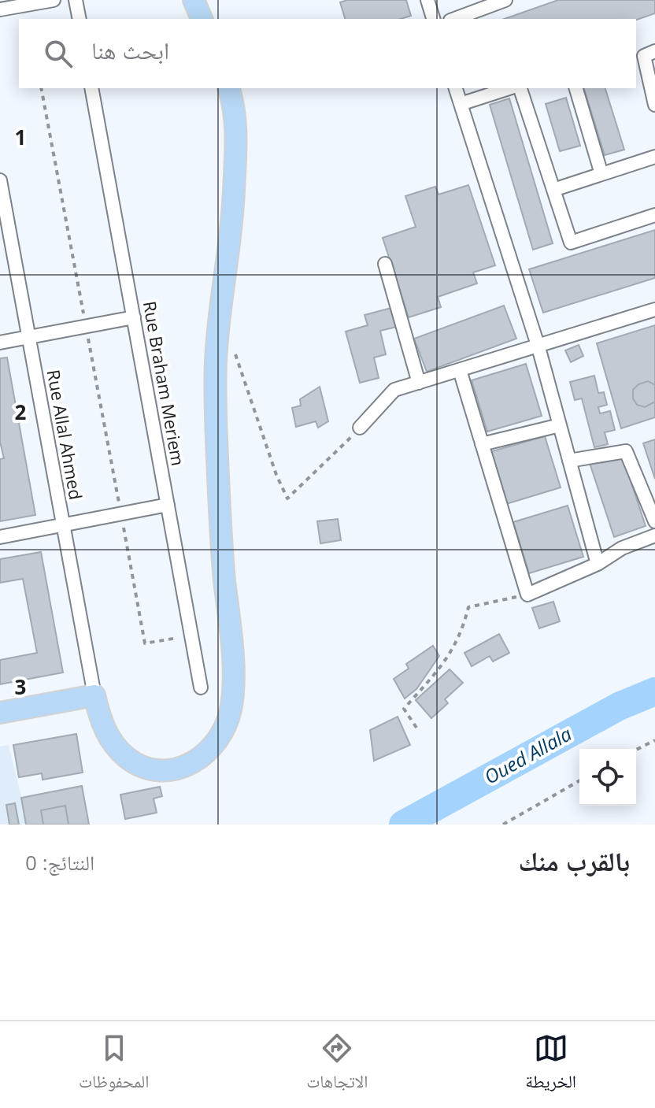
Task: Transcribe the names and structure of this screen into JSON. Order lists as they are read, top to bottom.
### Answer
{
  "streets": {
    "street": ["Rue Braham Meriem", "Rue Allal Ahmed"]
  },
  "water": ["Oued Allala"],
  "page": {
    "search": "ابحث هنا",
    "heading": ["بالقرب منك", "النتائج: 0"],
    "nav": ["الخريطة", "الاتجاهات", "المحفوظات"]
  },
  "grid": {
    "rows": ["1", "2", "3"]
  }
}
